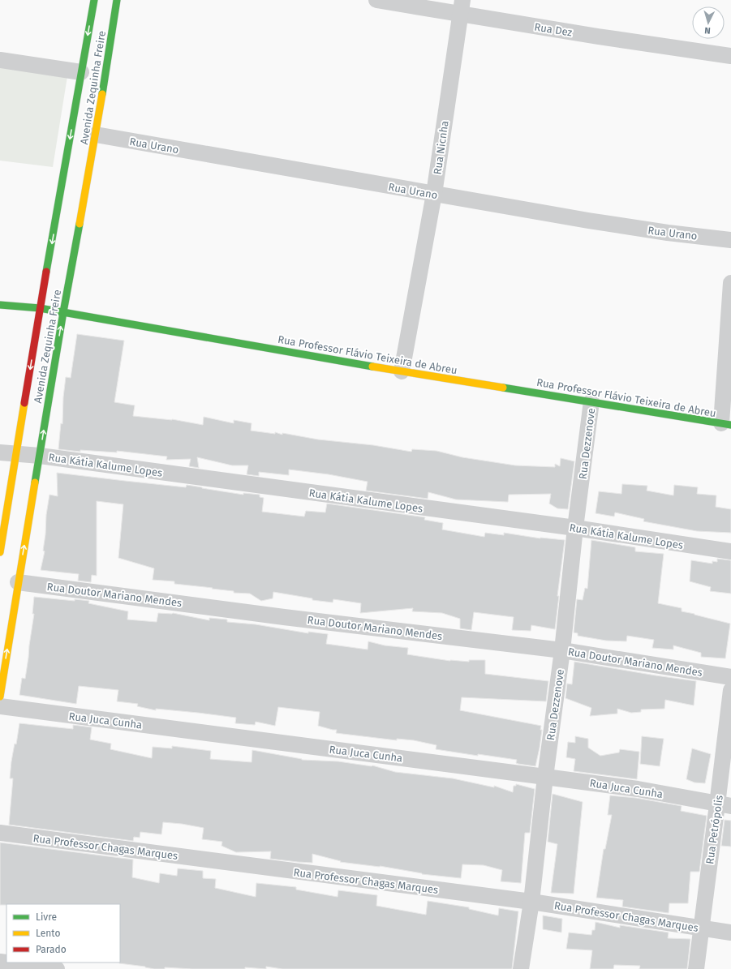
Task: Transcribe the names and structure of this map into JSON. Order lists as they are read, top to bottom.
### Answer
{
  "streets": {
    "main road": ["Avenida Zequinha Freire", "Rua Professor Flávio Teixeira de Abreu"],
    "street": [
      "Rua Dez",
      "Rua Urano",
      "Rua Nicnha",
      "Rua Dezzenove",
      "Rua Kátia Kalume Lopes",
      "Rua Doutor Mariano Mendes",
      "Rua Juca Cunha",
      "Rua Petrópolis",
      "Rua Professor Chagas Marques"
    ]
  },
  "crossings": [
    ["Rua Dez", "Rua Nicnha"],
    ["Avenida Zequinha Freire", "Rua Urano"],
    ["Avenida Zequinha Freire", "Rua Professor Flávio Teixeira de Abreu"],
    ["Avenida Zequinha Freire", "Rua Kátia Kalume Lopes"],
    ["Avenida Zequinha Freire", "Rua Doutor Mariano Mendes"],
    ["Rua Urano", "Rua Nicnha"],
    ["Rua Nicnha", "Rua Professor Flávio Teixeira de Abreu"],
    ["Rua Professor Flávio Teixeira de Abreu", "Rua Dezzenove"],
    ["Rua Dezzenove", "Rua Kátia Kalume Lopes"],
    ["Rua Dezzenove", "Rua Doutor Mariano Mendes"],
    ["Rua Dezzenove", "Rua Juca Cunha"],
    ["Rua Dezzenove", "Rua Professor Chagas Marques"],
    ["Rua Juca Cunha", "Rua Petrópolis"],
    ["Rua Petrópolis", "Rua Professor Chagas Marques"]
  ],
  "legend": ["Livre", "Lento", "Parado"],
  "north": "bottom"
}
